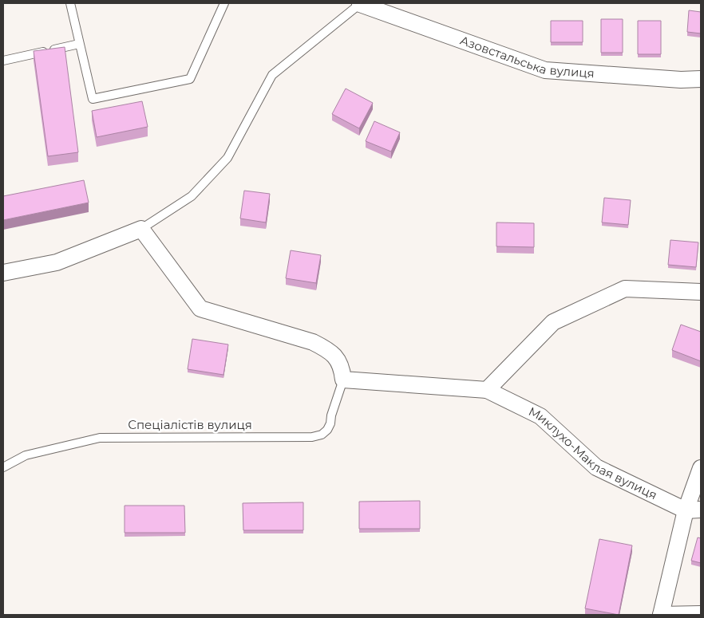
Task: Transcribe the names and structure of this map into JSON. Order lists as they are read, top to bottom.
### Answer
{
  "streets": {
    "street": ["Азовстальська вулиця", "Миклухо-Маклая вулиця"],
    "lane": ["Спеціалістів вулиця"]
  }
}
